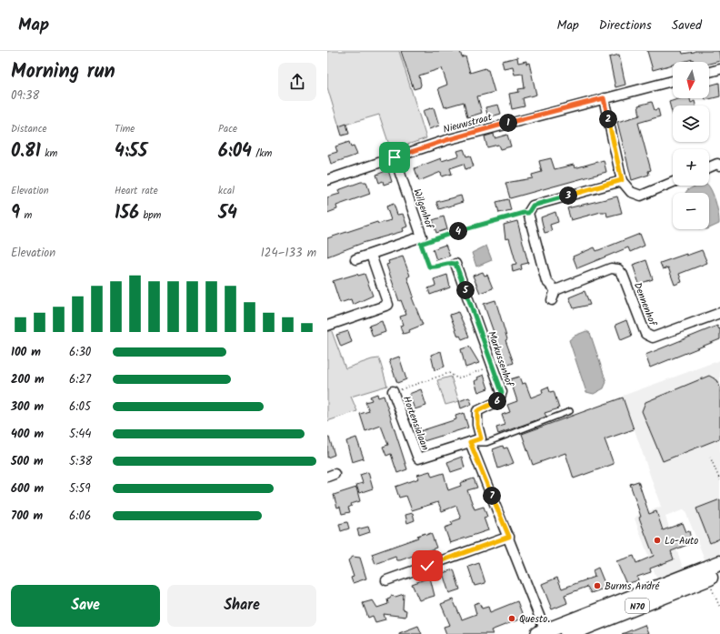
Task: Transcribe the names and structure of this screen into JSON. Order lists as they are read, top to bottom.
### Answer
{
  "streets": {
    "main road": ["N70"],
    "street": [
      "Nieuwstraat",
      "Wilgenhof",
      "Dennenhof",
      "Markussenhof",
      "Hortensialaan"
    ]
  },
  "crossings": [
    ["Nieuwstraat", "Wilgenhof"],
    ["Markussenhof", "Hortensialaan"]
  ],
  "places": ["Lo-Auto", "Burms André", "Questo."],
  "north": "bottom",
  "page": {
    "header": "Map",
    "nav": ["Map", "Directions", "Saved"],
    "heading": ["Morning run", "09:38"],
    "map_buttons": ["+", "−"],
    "pins": [
      "2",
      "1",
      "3",
      "4",
      "5",
      "6",
      "7"
    ],
    "stats": [
      ["Distance", "0.81 km"],
      ["Time", "4:55"],
      ["Pace", "6:04 /km"],
      ["Elevation", "9 m"],
      ["Heart rate", "156 bpm"],
      ["kcal", "54"]
    ],
    "chart": ["Elevation", "124–133 m"],
    "list": [
      {
        "name": "100 m",
        "note": "6:30"
      },
      {
        "name": "200 m",
        "note": "6:27"
      },
      {
        "name": "300 m",
        "note": "6:05"
      },
      {
        "name": "400 m",
        "note": "5:44"
      },
      {
        "name": "500 m",
        "note": "5:38"
      },
      {
        "name": "600 m",
        "note": "5:59"
      },
      {
        "name": "700 m",
        "note": "6:06"
      }
    ],
    "buttons": ["Save", "Share"]
  }
}
